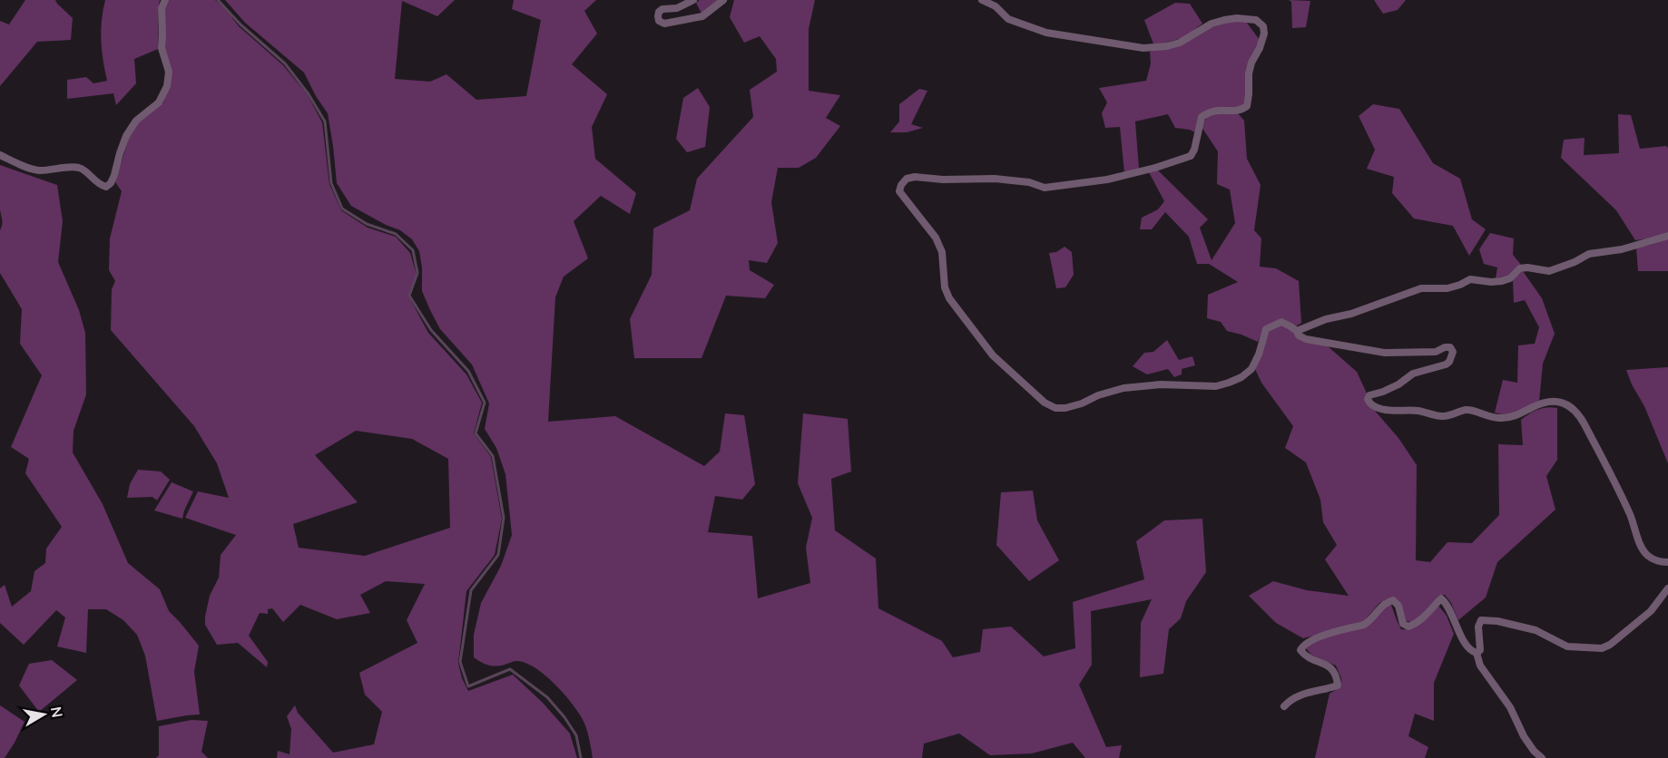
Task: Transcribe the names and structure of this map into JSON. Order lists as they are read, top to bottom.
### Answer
{
  "north": "right"
}
